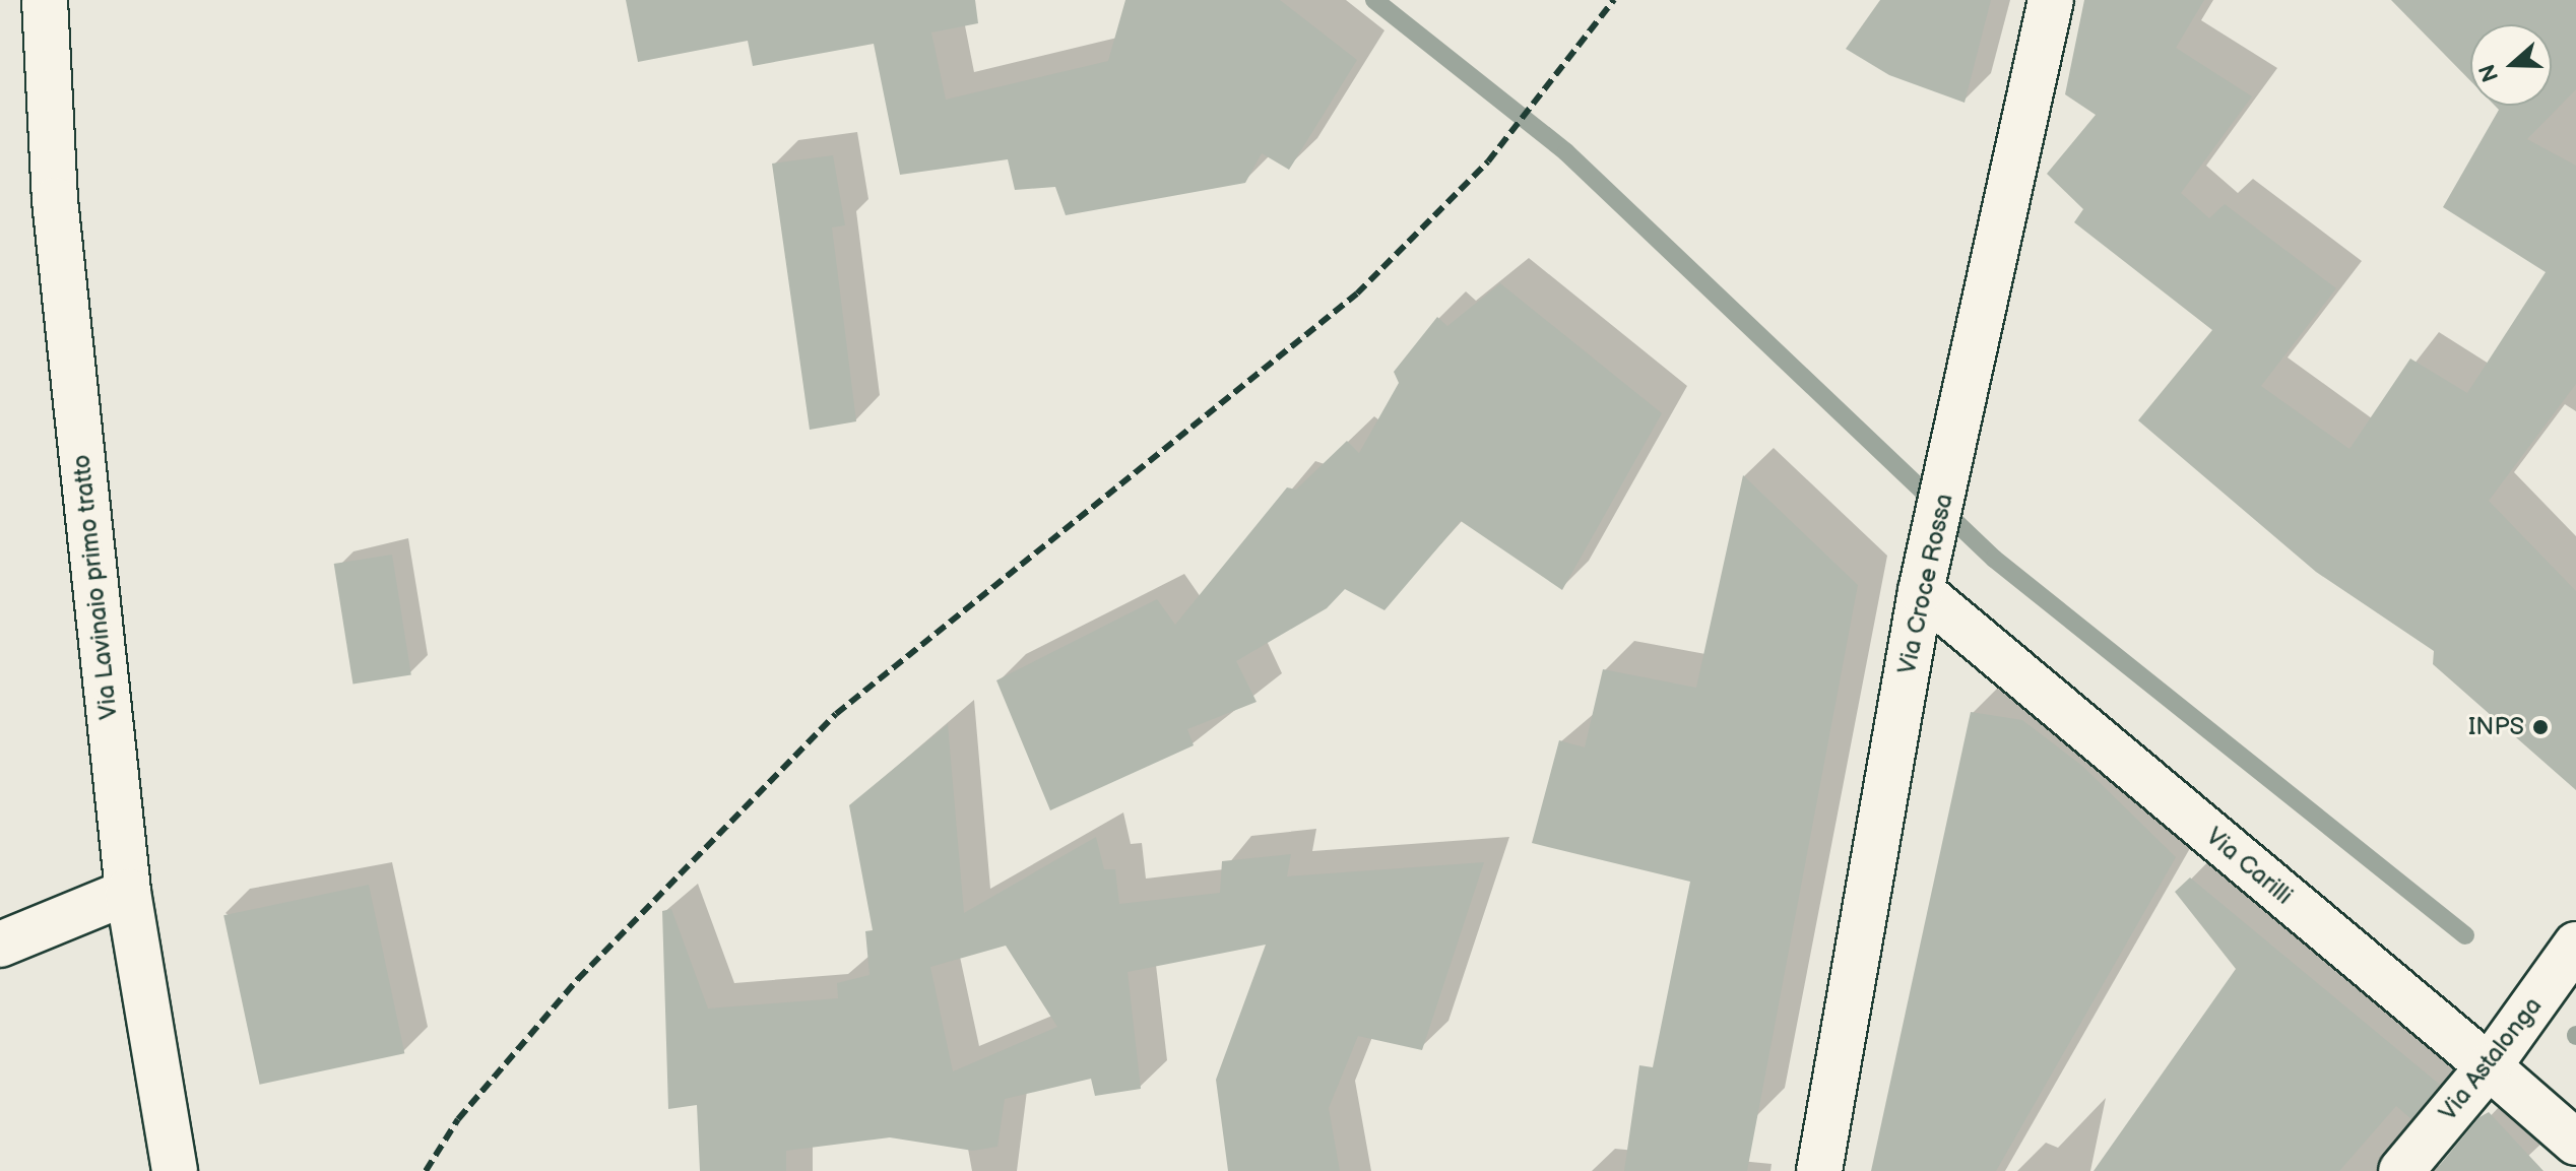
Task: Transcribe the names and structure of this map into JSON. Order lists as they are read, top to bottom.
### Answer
{
  "streets": {
    "main road": [
      "Via Croce Rossa",
      "Via Lavinaio primo tratto",
      "Via Carilli",
      "Via Astalonga"
    ]
  },
  "crossings": [
    ["Via Croce Rossa", "Via Carilli"],
    ["Via Carilli", "Via Astalonga"]
  ],
  "places": ["INPS"],
  "north": "left"
}
